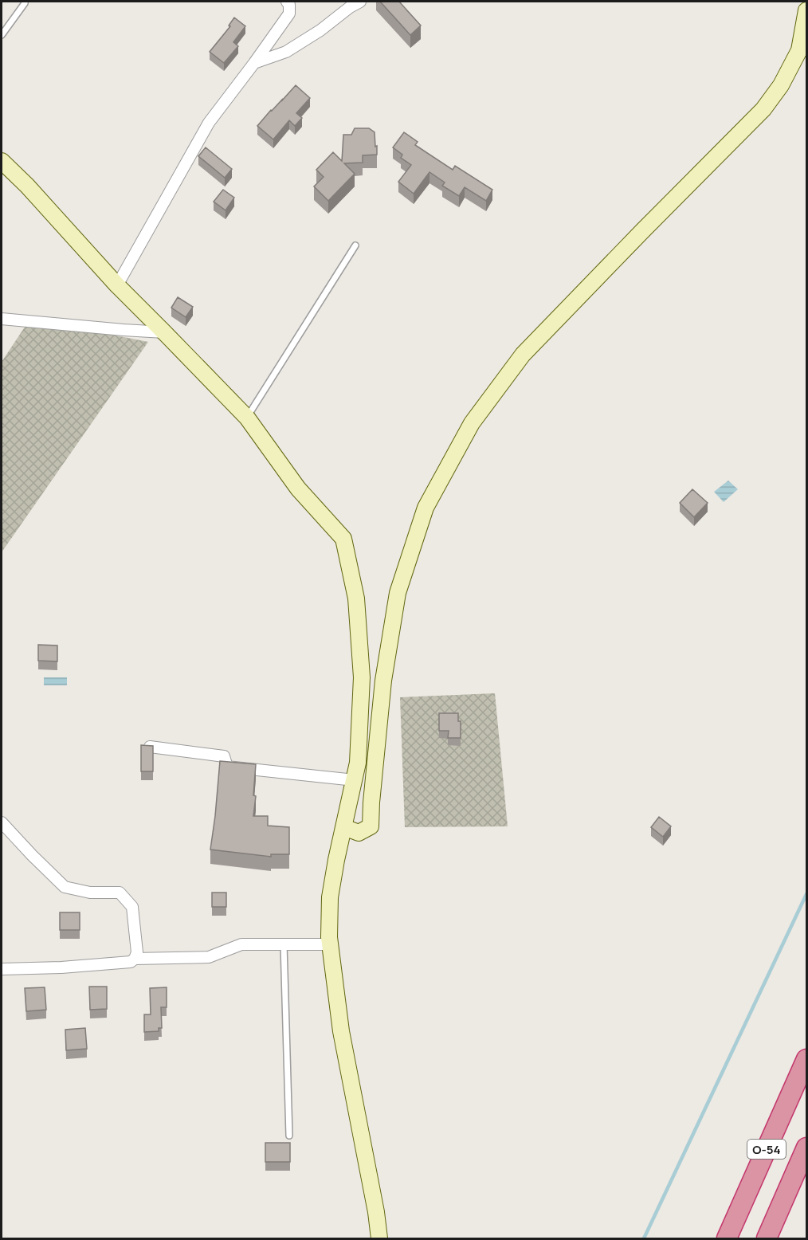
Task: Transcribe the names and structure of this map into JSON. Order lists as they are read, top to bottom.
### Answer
{
  "streets": {
    "highway": ["O-54"]
  }
}
